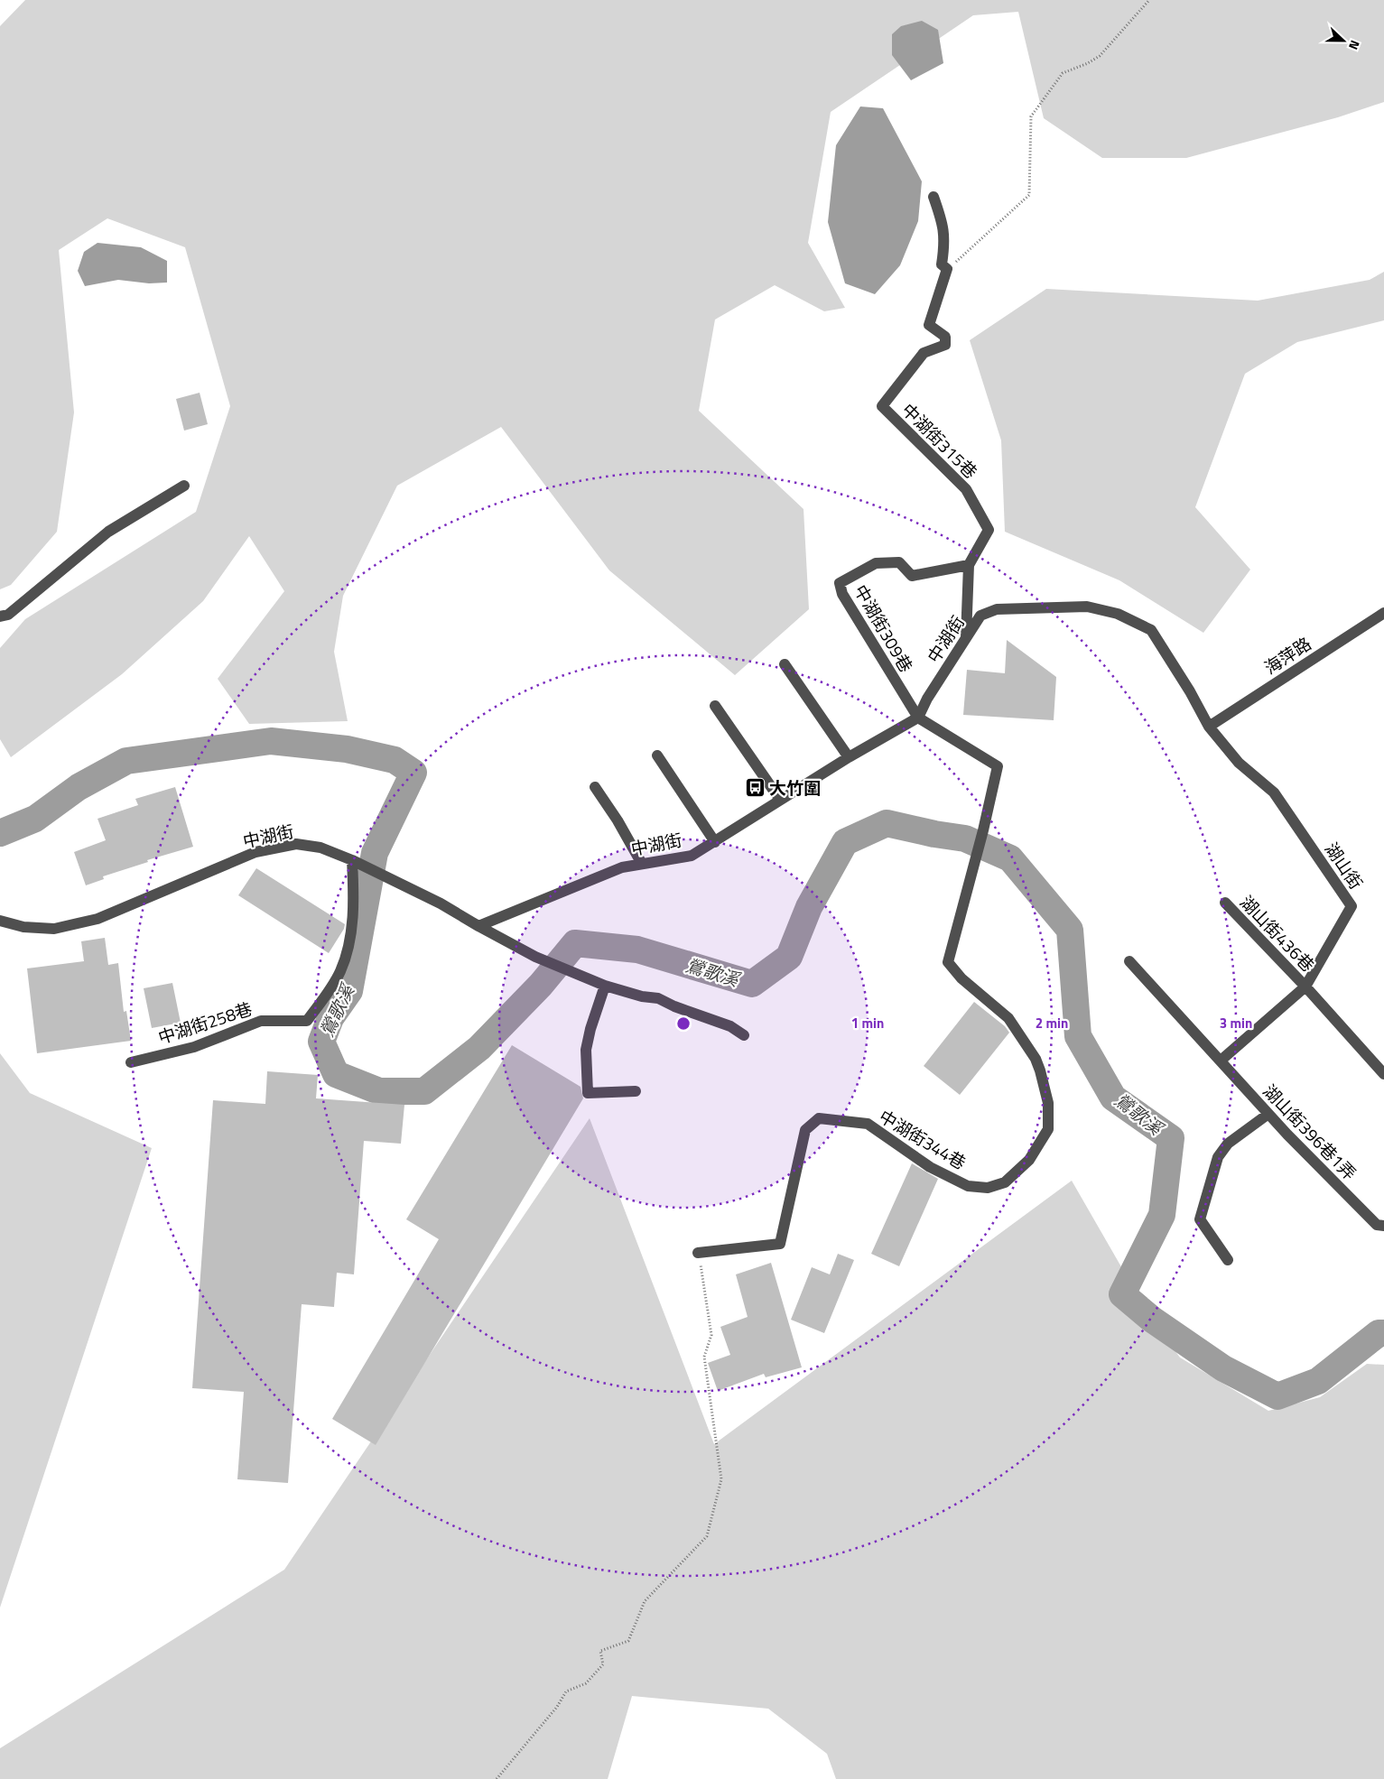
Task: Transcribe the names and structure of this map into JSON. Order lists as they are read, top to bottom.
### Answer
{
  "streets": {
    "street": [
      "中湖街315巷",
      "中湖街309巷",
      "中湖街",
      "海萍路",
      "湖山街",
      "湖山街436巷",
      "中湖街258巷",
      "湖山街396巷1弄",
      "中湖街344巷"
    ]
  },
  "crossings": [
    ["中湖街315巷", "中湖街309巷"],
    ["中湖街315巷", "中湖街"],
    ["中湖街309巷", "中湖街"],
    ["中湖街309巷", "中湖街344巷"],
    ["中湖街", "海萍路"],
    ["中湖街", "湖山街"],
    ["中湖街", "中湖街258巷"],
    ["中湖街", "中湖街344巷"],
    ["海萍路", "湖山街"],
    ["湖山街", "湖山街436巷"]
  ],
  "water": ["鶯歌溪"],
  "places": {
    "bus stop": ["大竹圍"]
  },
  "north": "right",
  "rings": ["1 min", "2 min", "3 min"]
}
